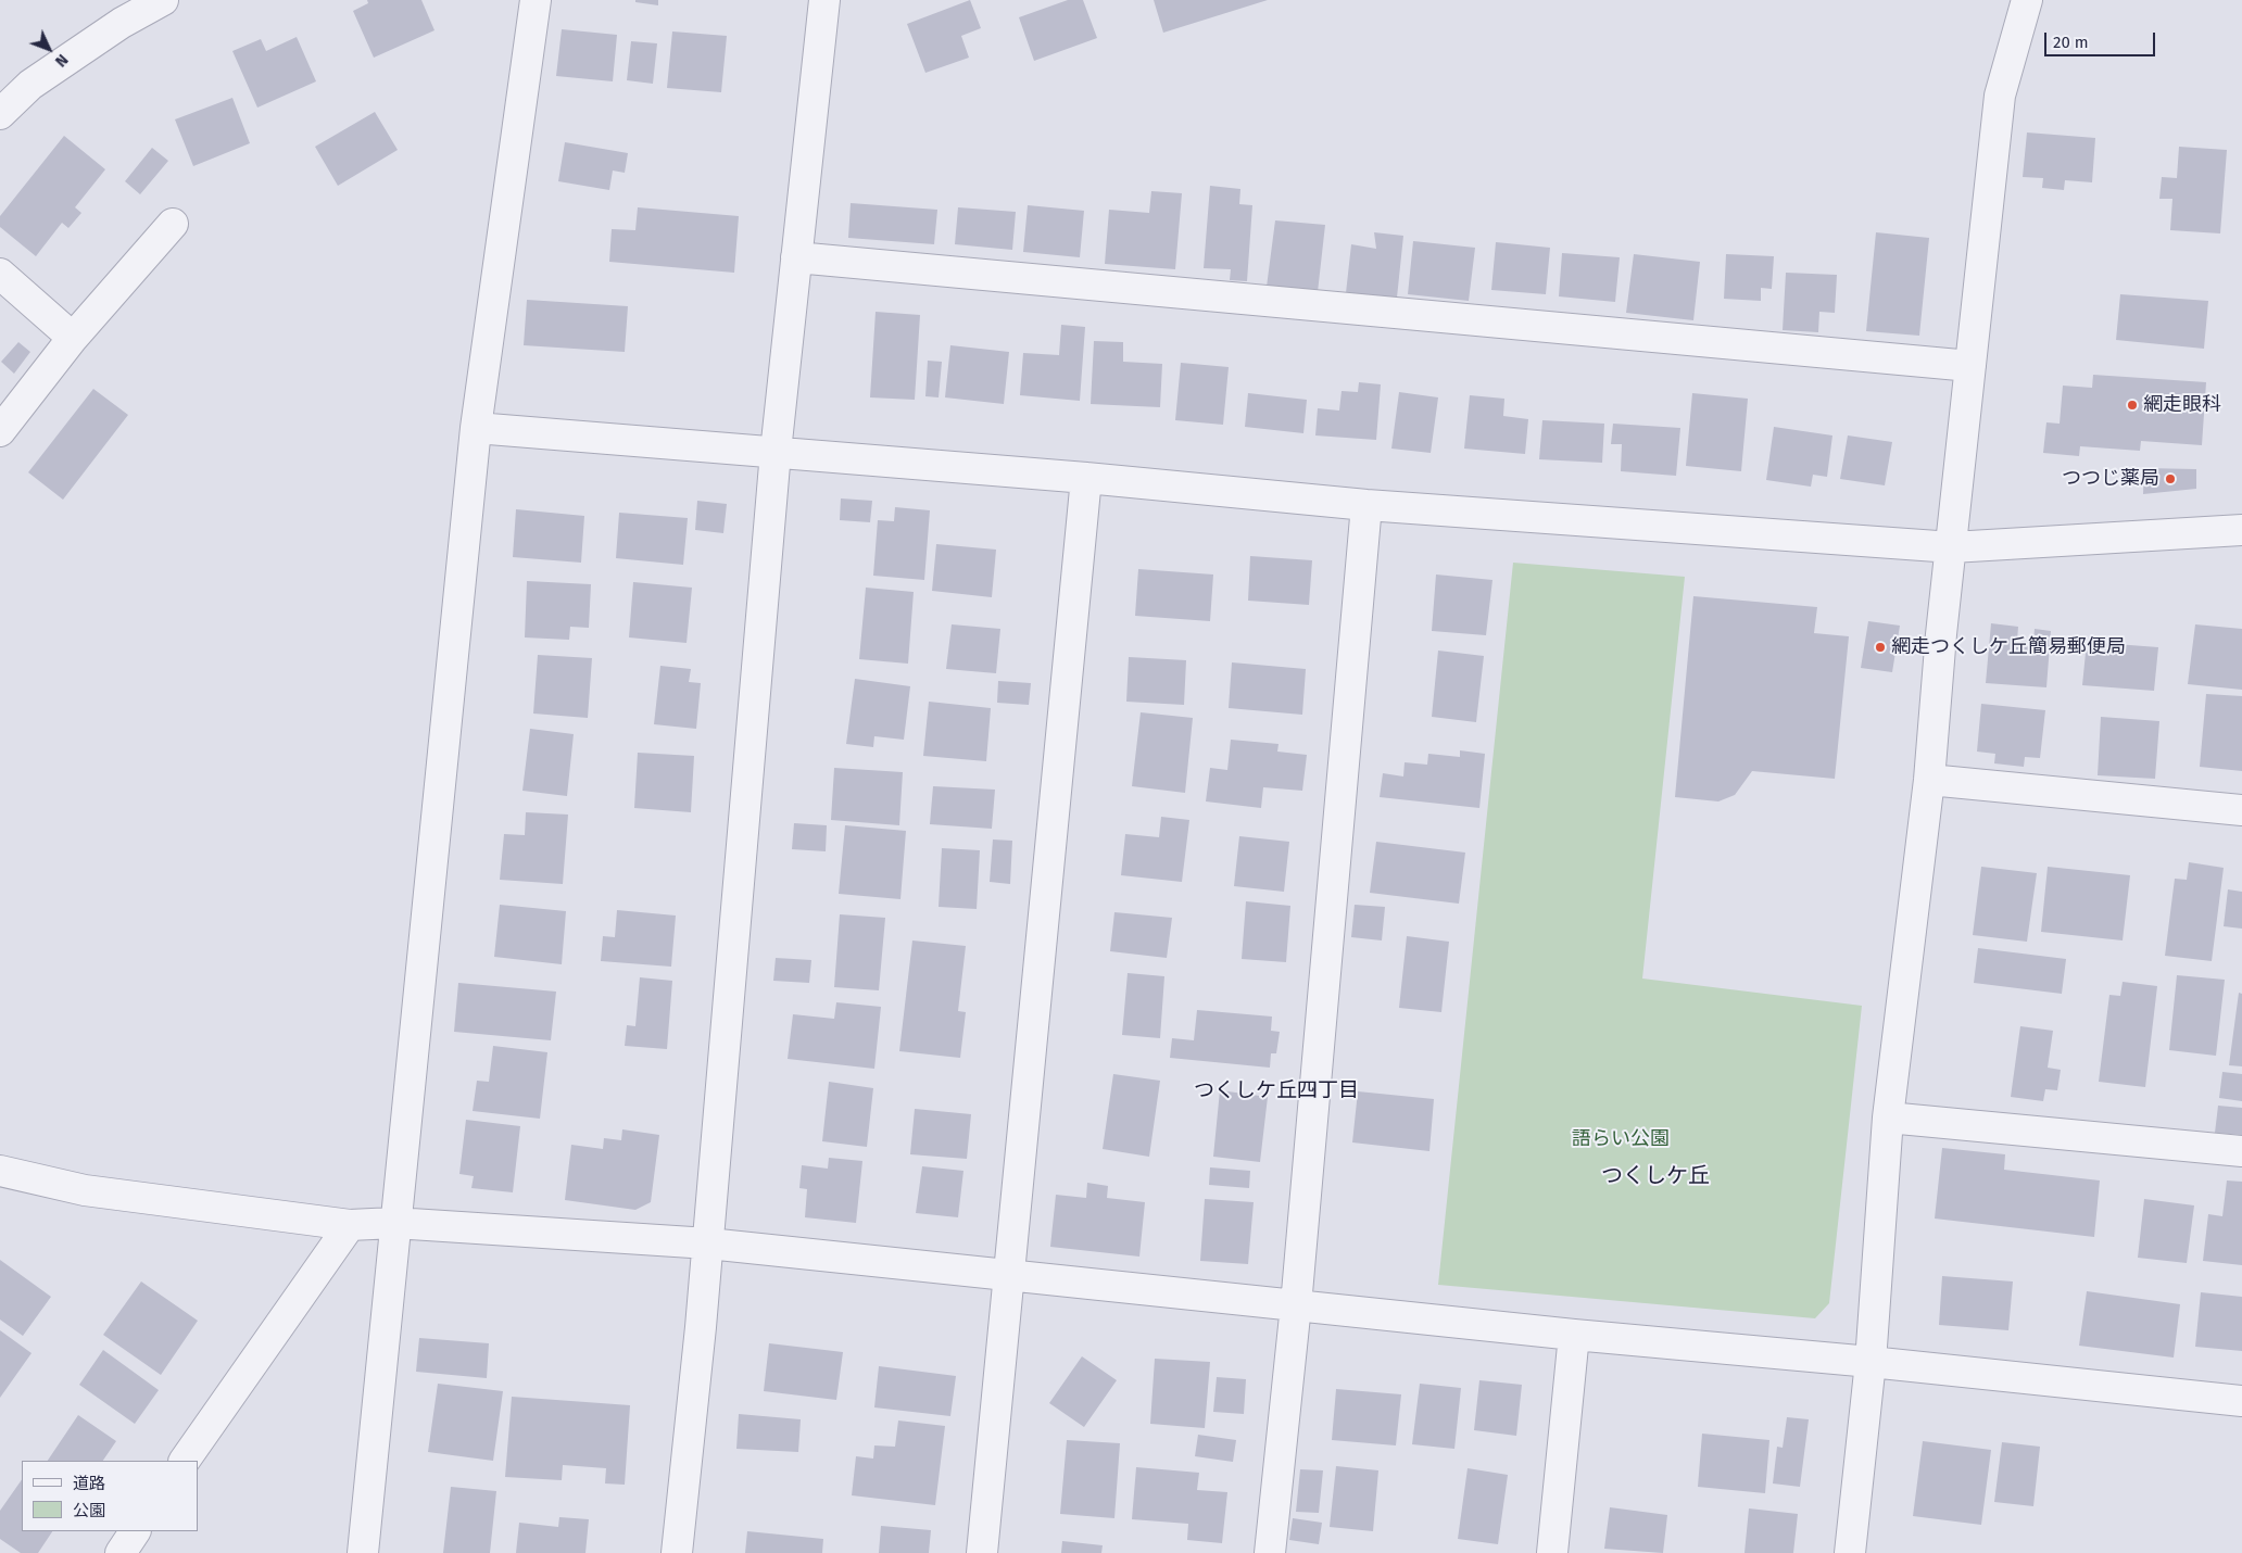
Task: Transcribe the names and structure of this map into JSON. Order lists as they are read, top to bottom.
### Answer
{
  "districts": ["つくしケ丘四丁目", "つくしケ丘"],
  "parks": ["語らい公園"],
  "places": ["網走眼科", "つつじ薬局", "網走つくしケ丘簡易郵便局"],
  "legend": ["道路", "公園"],
  "scale_bar": "20 m",
  "north": "bottom right"
}
